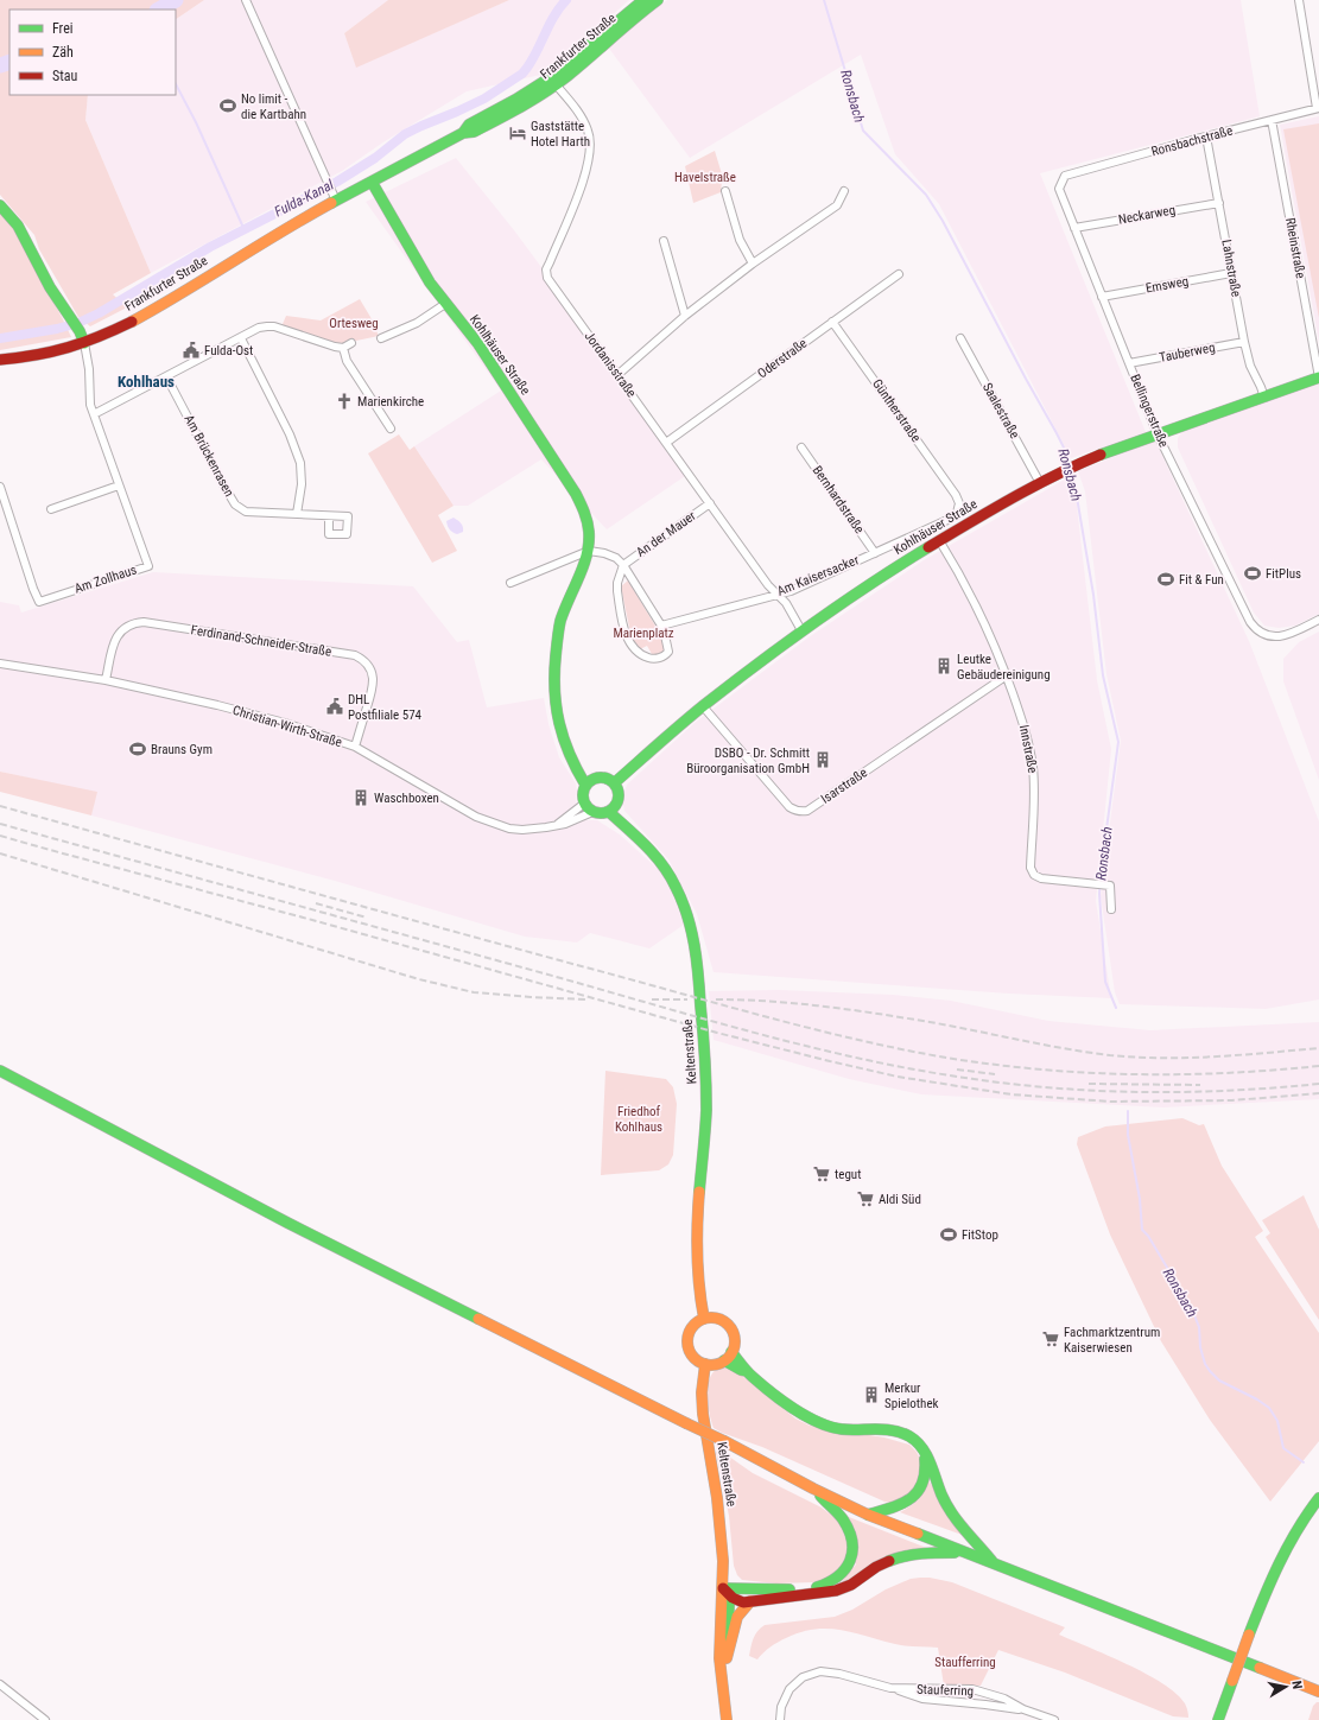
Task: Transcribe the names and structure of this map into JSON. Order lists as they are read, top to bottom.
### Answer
{
  "streets": {
    "main road": ["Frankfurter Straße", "Kohlhäuser Straße", "Keltenstraße"],
    "street": [
      "Ronsbachstraße",
      "Neckarweg",
      "Rheinstraße",
      "Lahnstraße",
      "Emsweg",
      "Tauberweg",
      "Oderstraße",
      "Jordanisstraße",
      "Güntherstraße",
      "Saalestraße",
      "Bellingerstraße",
      "Am Brückenrasen",
      "Bernhardstraße",
      "An der Mauer",
      "Am Kaisersacker",
      "Am Zollhaus",
      "Ferdinand-Schneider-Straße",
      "Christian-Wirth-Straße",
      "Innstraße",
      "Isarstraße",
      "Stauferring"
    ]
  },
  "crossings": [
    ["Frankfurter Straße", "Kohlhäuser Straße"],
    ["Frankfurter Straße", "Jordanisstraße"],
    ["Frankfurter Straße", "Am Zollhaus"],
    ["Ronsbachstraße", "Rheinstraße"],
    ["Ronsbachstraße", "Lahnstraße"],
    ["Ronsbachstraße", "Bellingerstraße"],
    ["Neckarweg", "Lahnstraße"],
    ["Neckarweg", "Bellingerstraße"],
    ["Rheinstraße", "Kohlhäuser Straße"],
    ["Lahnstraße", "Emsweg"],
    ["Lahnstraße", "Tauberweg"],
    ["Lahnstraße", "Kohlhäuser Straße"],
    ["Emsweg", "Bellingerstraße"],
    ["Tauberweg", "Bellingerstraße"],
    ["Kohlhäuser Straße", "Jordanisstraße"],
    ["Kohlhäuser Straße", "Saalestraße"],
    ["Kohlhäuser Straße", "Bellingerstraße"],
    ["Kohlhäuser Straße", "Christian-Wirth-Straße"],
    ["Kohlhäuser Straße", "Innstraße"],
    ["Kohlhäuser Straße", "Isarstraße"],
    ["Kohlhäuser Straße", "Keltenstraße"],
    ["Oderstraße", "Jordanisstraße"],
    ["Oderstraße", "Güntherstraße"],
    ["Jordanisstraße", "An der Mauer"],
    ["Jordanisstraße", "Am Kaisersacker"],
    ["Güntherstraße", "Am Kaisersacker"],
    ["Bernhardstraße", "Am Kaisersacker"],
    ["Ferdinand-Schneider-Straße", "Christian-Wirth-Straße"],
    ["Christian-Wirth-Straße", "Keltenstraße"],
    ["Innstraße", "Isarstraße"]
  ],
  "districts": ["Kohlhaus"],
  "water": ["Ronsbach", "Fulda-Kanal"],
  "parks": [
    "Havelstraße",
    "Ortesweg",
    "Marienplatz",
    "Friedhof Kohlhaus",
    "Staufferring"
  ],
  "places": {
    "sports": [
      "No limit - die Kartbahn",
      "FitPlus",
      "Fit & Fun",
      "Brauns Gym",
      "FitStop"
    ],
    "hotel": ["Gaststätte Hotel Harth"],
    "public building": ["Fulda-Ost", "DHL Postfiliale 574"],
    "church": ["Marienkirche"],
    "building": [
      "Leutke Gebäudereinigung",
      "DSBO - Dr. Schmitt Büroorganisation GmbH",
      "Waschboxen",
      "Merkur Spielothek"
    ],
    "supermarket": ["tegut", "Aldi Süd", "Fachmarktzentrum Kaiserwiesen"]
  },
  "legend": ["Frei", "Zäh", "Stau"],
  "north": "right"
}
